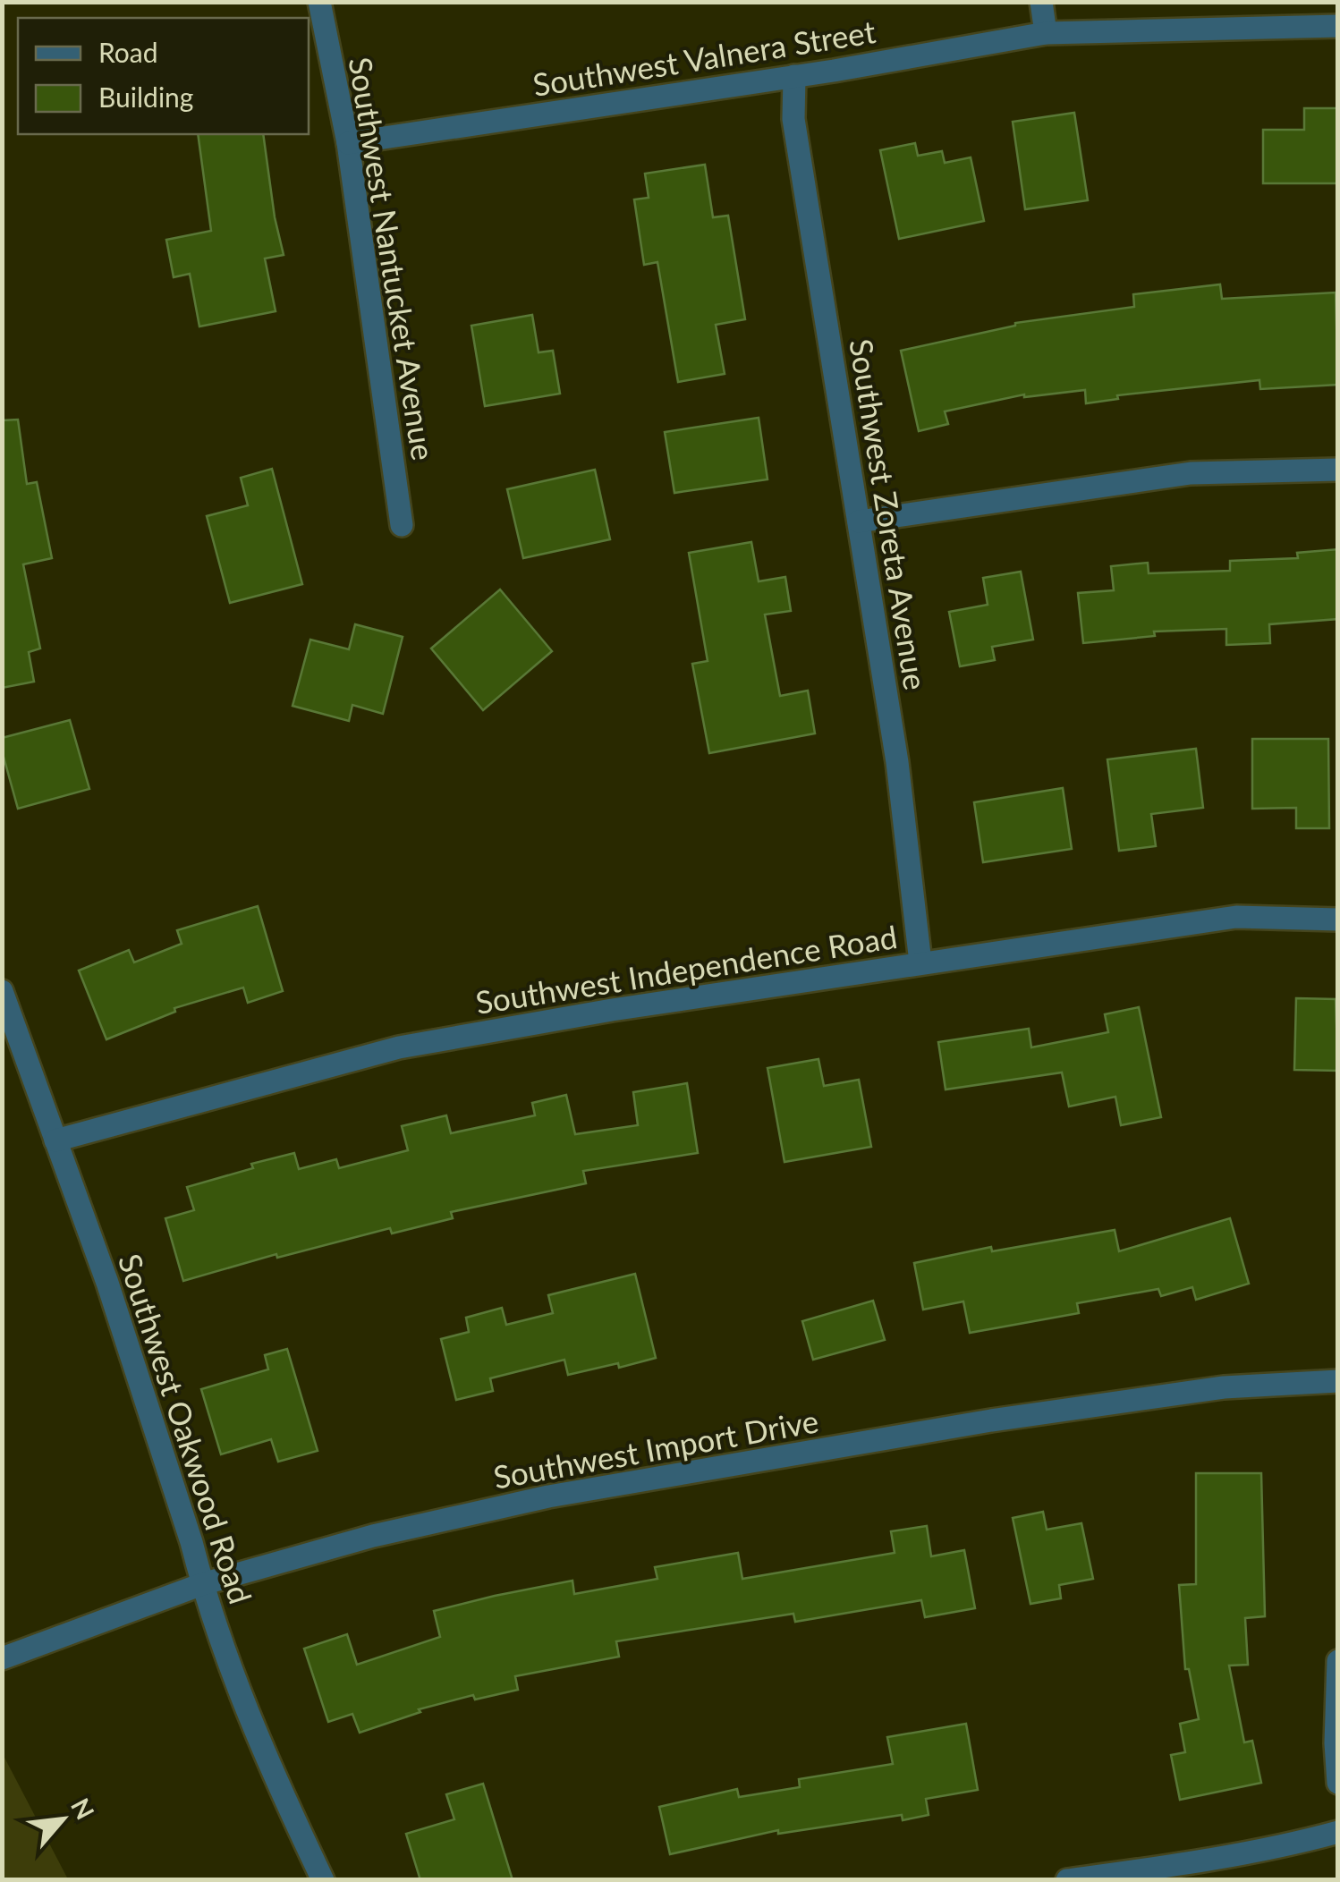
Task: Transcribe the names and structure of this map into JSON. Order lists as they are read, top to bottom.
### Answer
{
  "streets": {
    "street": [
      "Southwest Valnera Street",
      "Southwest Nantucket Avenue",
      "Southwest Zoreta Avenue",
      "Southwest Independence Road",
      "Southwest Oakwood Road",
      "Southwest Import Drive"
    ]
  },
  "crossings": [
    ["Southwest Valnera Street", "Southwest Nantucket Avenue"],
    ["Southwest Valnera Street", "Southwest Zoreta Avenue"],
    ["Southwest Zoreta Avenue", "Southwest Independence Road"],
    ["Southwest Independence Road", "Southwest Oakwood Road"],
    ["Southwest Oakwood Road", "Southwest Import Drive"]
  ],
  "legend": ["Road", "Building"],
  "north": "top right"
}
